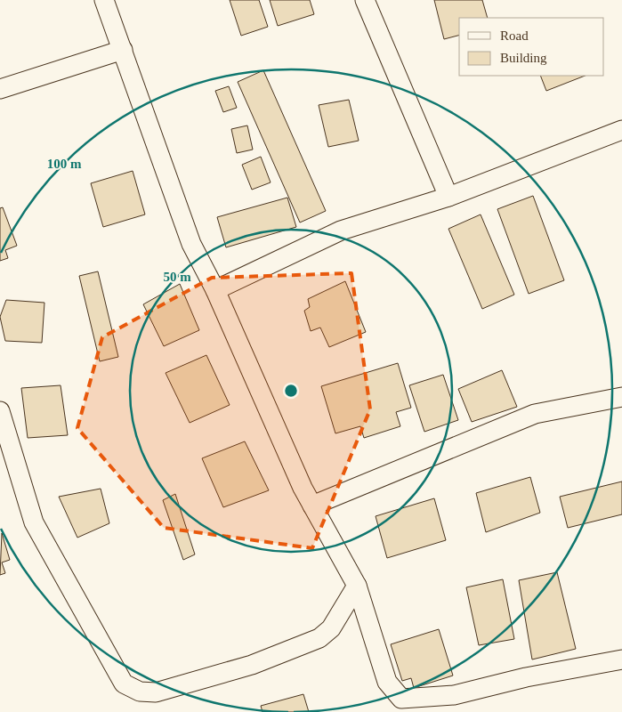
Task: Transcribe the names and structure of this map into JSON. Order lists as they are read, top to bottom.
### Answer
{
  "legend": ["Road", "Building"],
  "rings": ["100 m", "50 m"]
}
